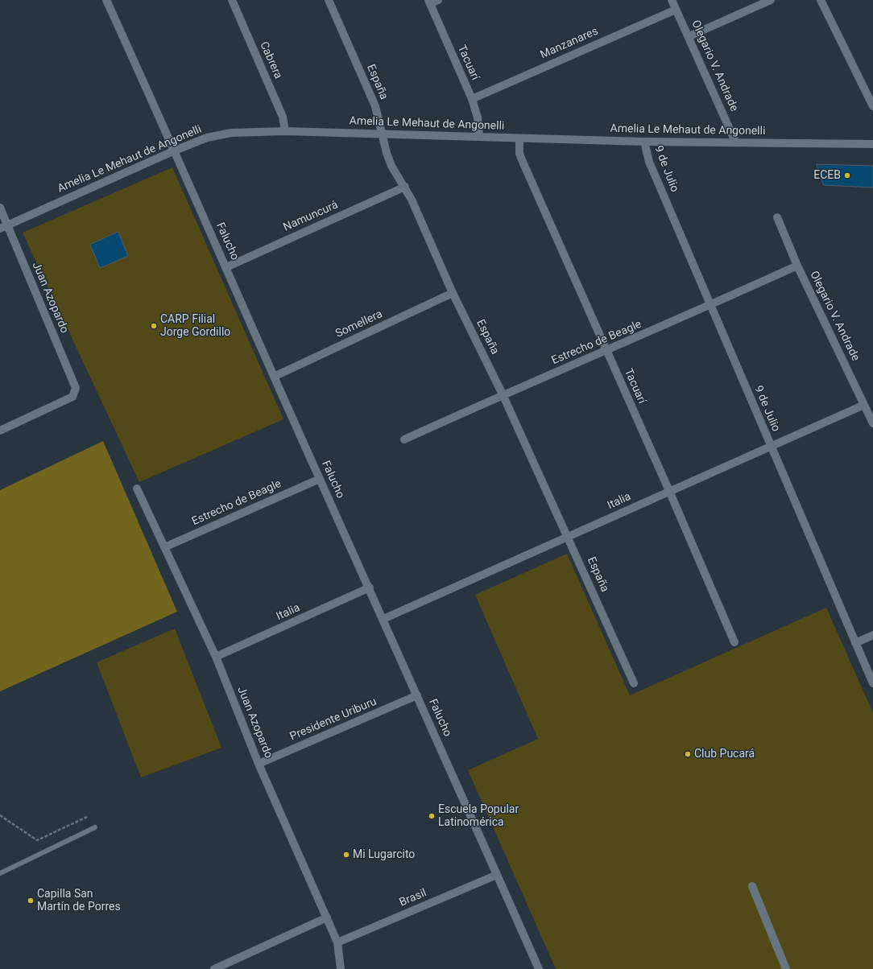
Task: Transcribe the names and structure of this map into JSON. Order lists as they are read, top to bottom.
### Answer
{
  "streets": {
    "street": [
      "Manzanares",
      "Cabrera",
      "Tacuarí",
      "Olegario V. Andrade",
      "España",
      "Amelia Le Mehaut de Angonelli",
      "9 de Julio",
      "Namuncurá",
      "Falucho",
      "Juan Azopardo",
      "Somellera",
      "Estrecho de Beagle",
      "Italia",
      "Presidente Uriburu",
      "Brasil"
    ]
  },
  "crossings": [
    ["Manzanares", "Tacuarí"],
    ["Manzanares", "Olegario V. Andrade"],
    ["Cabrera", "Amelia Le Mehaut de Angonelli"],
    ["Tacuarí", "Amelia Le Mehaut de Angonelli"],
    ["Tacuarí", "Estrecho de Beagle"],
    ["Tacuarí", "Italia"],
    ["Olegario V. Andrade", "Amelia Le Mehaut de Angonelli"],
    ["Olegario V. Andrade", "Estrecho de Beagle"],
    ["Olegario V. Andrade", "Italia"],
    ["España", "Amelia Le Mehaut de Angonelli"],
    ["España", "Namuncurá"],
    ["España", "Somellera"],
    ["España", "Estrecho de Beagle"],
    ["España", "Italia"],
    ["Amelia Le Mehaut de Angonelli", "9 de Julio"],
    ["Amelia Le Mehaut de Angonelli", "Falucho"],
    ["Amelia Le Mehaut de Angonelli", "Juan Azopardo"],
    ["9 de Julio", "Estrecho de Beagle"],
    ["9 de Julio", "Italia"],
    ["Namuncurá", "Falucho"],
    ["Falucho", "Somellera"],
    ["Falucho", "Estrecho de Beagle"],
    ["Falucho", "Italia"],
    ["Falucho", "Presidente Uriburu"],
    ["Falucho", "Brasil"],
    ["Juan Azopardo", "Estrecho de Beagle"],
    ["Juan Azopardo", "Italia"],
    ["Juan Azopardo", "Presidente Uriburu"],
    ["Juan Azopardo", "Brasil"]
  ],
  "places": [
    "ECEB",
    "CARP Filial Jorge Gordillo",
    "Club Pucará",
    "Escuela Popular Latinomérica",
    "Mi Lugarcito",
    "Capilla San Martín de Porres"
  ]
}
